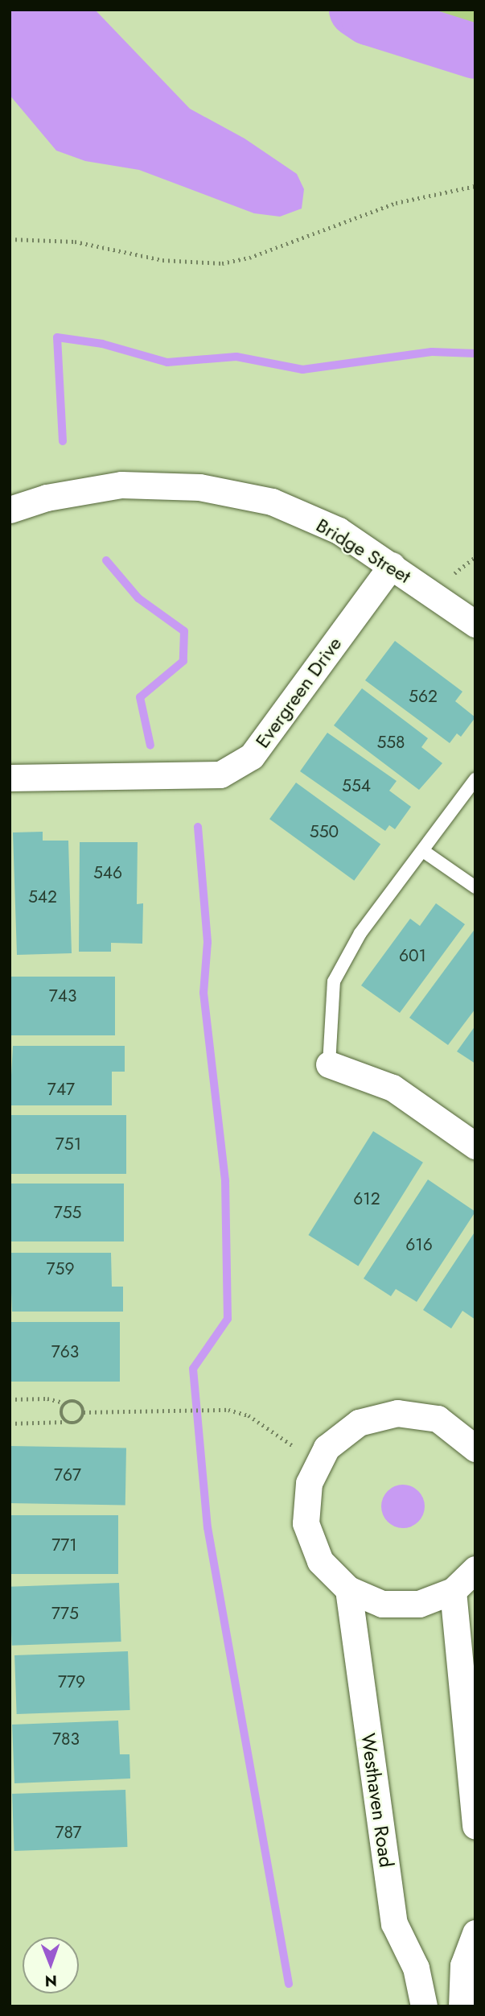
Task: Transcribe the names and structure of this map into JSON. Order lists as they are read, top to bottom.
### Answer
{
  "streets": {
    "street": ["Bridge Street", "Evergreen Drive", "Westhaven Road"]
  },
  "crossings": [
    ["Bridge Street", "Evergreen Drive"]
  ],
  "house_numbers": [
    "562",
    "558",
    "554",
    "550",
    "546",
    "542",
    "601",
    "743",
    "747",
    "751",
    "612",
    "755",
    "616",
    "759",
    "763",
    "767",
    "771",
    "775",
    "779",
    "783",
    "787"
  ],
  "north": "bottom"
}
